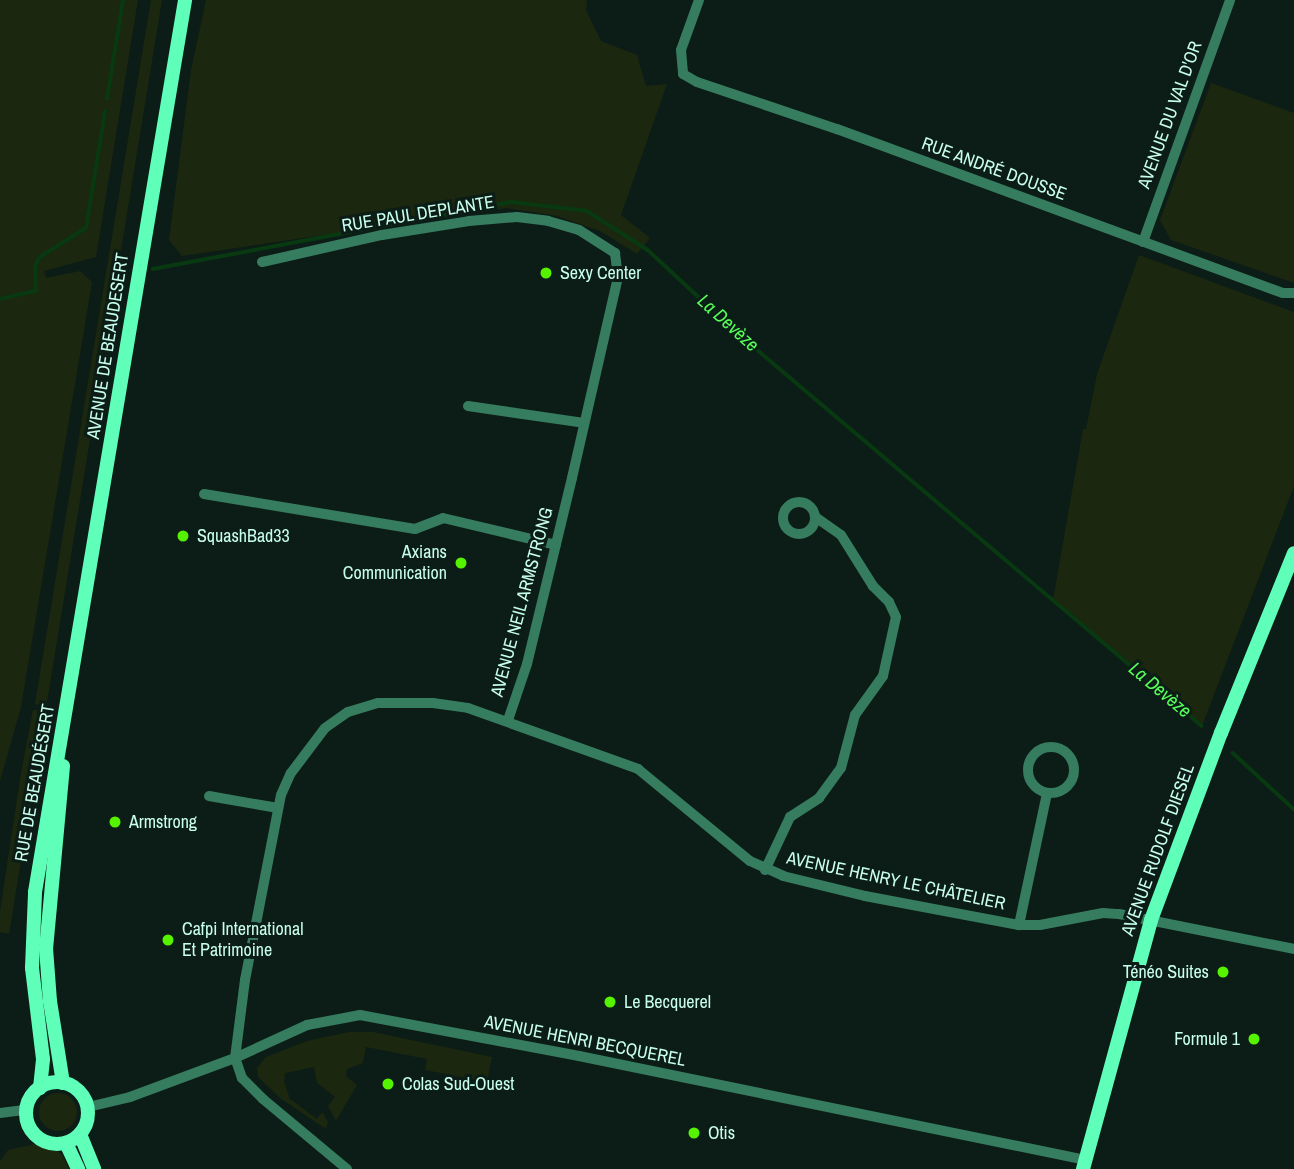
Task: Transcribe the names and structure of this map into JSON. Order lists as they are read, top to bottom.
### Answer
{
  "streets": {
    "main road": ["AVENUE DE BEAUDESERT", "RUE DE BEAUDÉSERT", "AVENUE RUDOLF DIESEL"],
    "street": [
      "AVENUE DU VAL D'OR",
      "RUE ANDRÉ DOUSSE",
      "RUE PAUL DEPLANTE",
      "AVENUE NEIL ARMSTRONG",
      "AVENUE HENRY LE CHÂTELIER",
      "AVENUE HENRI BECQUEREL"
    ]
  },
  "crossings": [
    ["AVENUE DU VAL D'OR", "RUE ANDRÉ DOUSSE"],
    ["RUE PAUL DEPLANTE", "AVENUE NEIL ARMSTRONG"],
    ["AVENUE DE BEAUDESERT", "RUE DE BEAUDÉSERT"],
    ["AVENUE NEIL ARMSTRONG", "AVENUE HENRY LE CHÂTELIER"],
    ["AVENUE NEIL ARMSTRONG", "AVENUE HENRI BECQUEREL"],
    ["RUE DE BEAUDÉSERT", "AVENUE HENRI BECQUEREL"],
    ["AVENUE RUDOLF DIESEL", "AVENUE HENRY LE CHÂTELIER"],
    ["AVENUE RUDOLF DIESEL", "AVENUE HENRI BECQUEREL"]
  ],
  "water": ["La Devèze"],
  "places": [
    "Sexy Center",
    "SquashBad33",
    "Axians Communication",
    "Armstrong",
    "Cafpi International Et Patrimoine",
    "Ténéo Suites",
    "Le Becquerel",
    "Formule 1",
    "Colas Sud-Ouest",
    "Otis"
  ]
}
